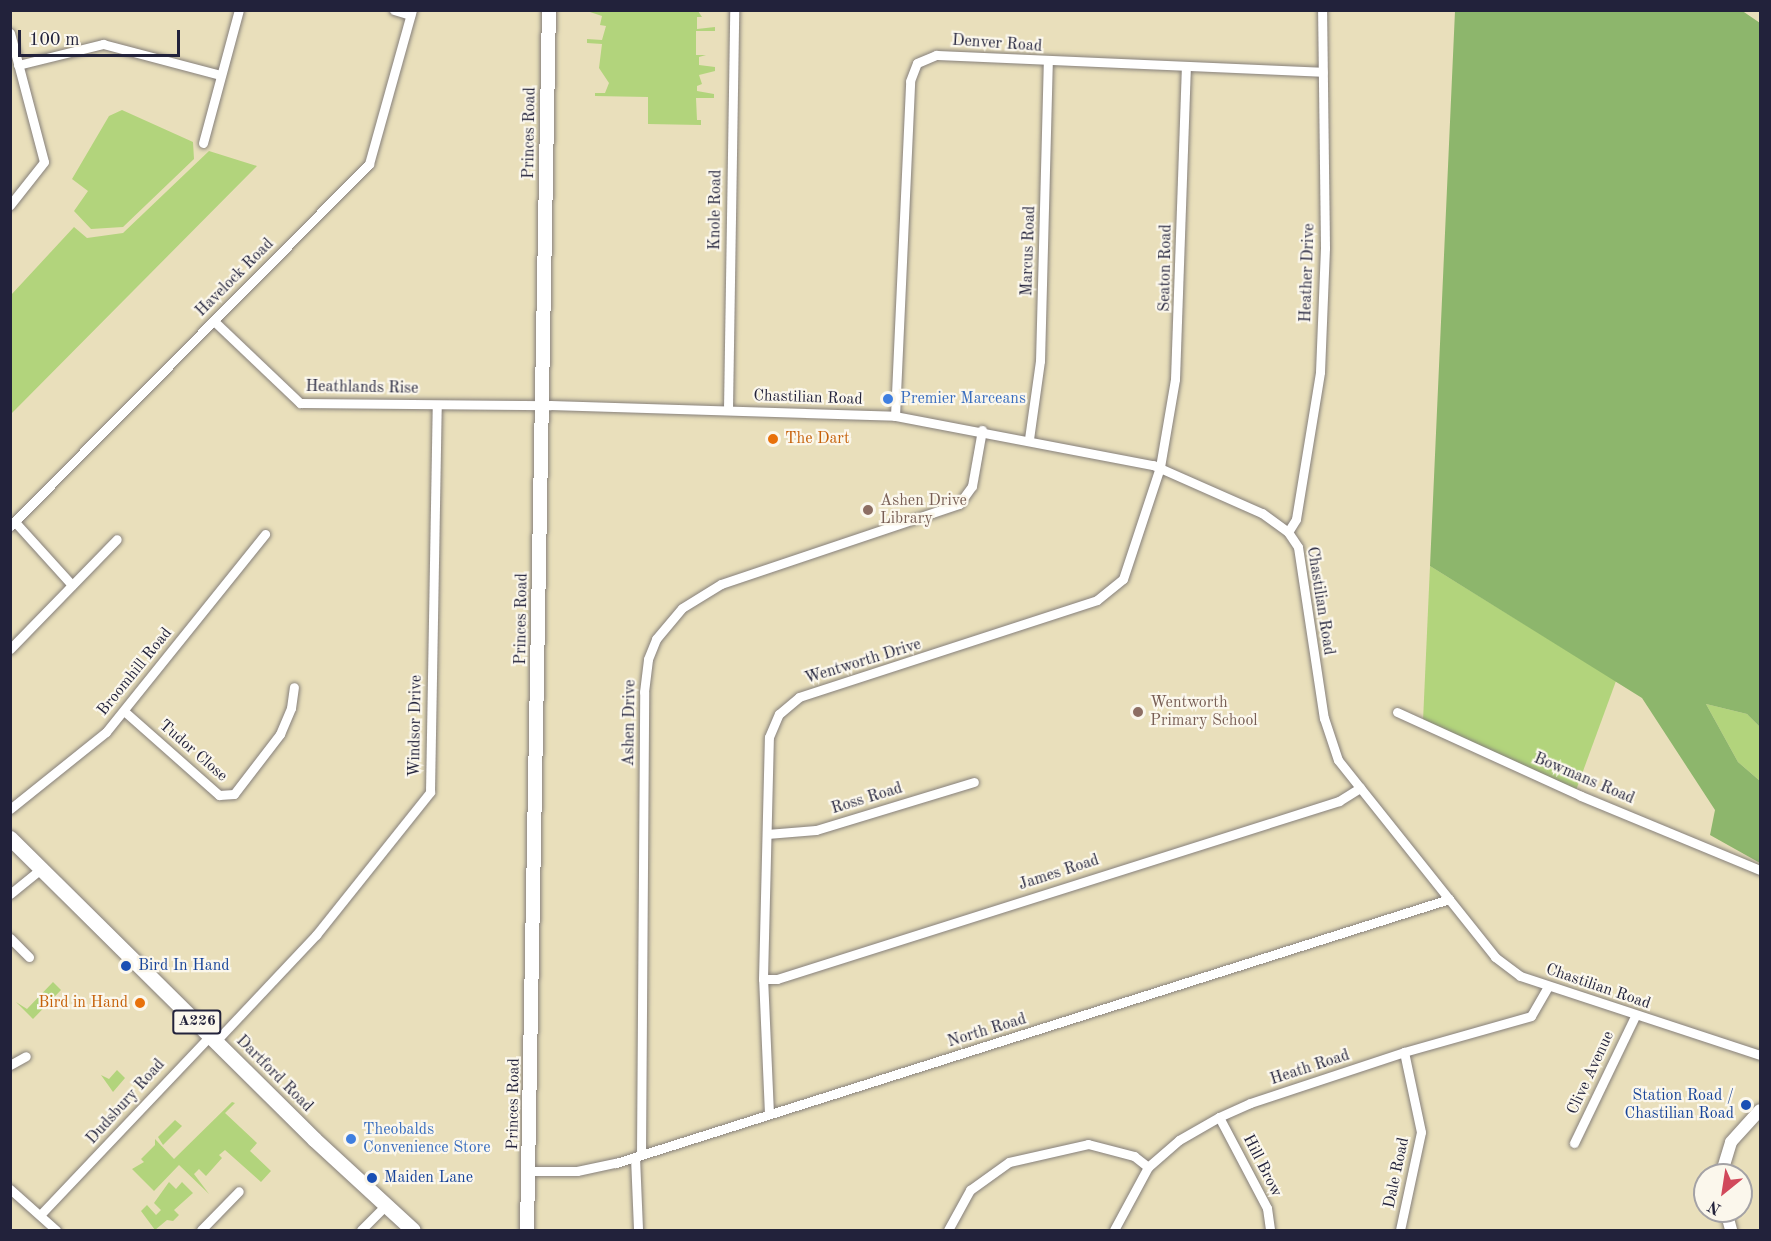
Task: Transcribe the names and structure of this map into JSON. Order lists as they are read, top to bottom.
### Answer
{
  "streets": {
    "main road": ["Princes Road", "A226", "Dartford Road"],
    "street": [
      "Denver Road",
      "Knole Road",
      "Marcus Road",
      "Seaton Road",
      "Heather Drive",
      "Havelock Road",
      "Heathlands Rise",
      "Chastilian Road",
      "Wentworth Drive",
      "Broomhill Road",
      "Ashen Drive",
      "Windsor Drive",
      "Tudor Close",
      "Bowmans Road",
      "Ross Road",
      "James Road",
      "North Road",
      "Heath Road",
      "Clive Avenue",
      "Dudsbury Road",
      "Hill Brow",
      "Dale Road"
    ]
  },
  "crossings": [
    ["Denver Road", "Marcus Road"],
    ["Denver Road", "Seaton Road"],
    ["Denver Road", "Heather Drive"],
    ["Denver Road", "Chastilian Road"],
    ["Princes Road", "Heathlands Rise"],
    ["Princes Road", "Chastilian Road"],
    ["Princes Road", "North Road"],
    ["Knole Road", "Chastilian Road"],
    ["Marcus Road", "Chastilian Road"],
    ["Seaton Road", "Chastilian Road"],
    ["Seaton Road", "Wentworth Drive"],
    ["Heather Drive", "Chastilian Road"],
    ["Havelock Road", "Heathlands Rise"],
    ["Heathlands Rise", "Chastilian Road"],
    ["Heathlands Rise", "Windsor Drive"],
    ["Chastilian Road", "Wentworth Drive"],
    ["Chastilian Road", "Ashen Drive"],
    ["Chastilian Road", "James Road"],
    ["Chastilian Road", "North Road"],
    ["Chastilian Road", "Heath Road"],
    ["Chastilian Road", "Clive Avenue"],
    ["Wentworth Drive", "Ross Road"],
    ["Wentworth Drive", "James Road"],
    ["Wentworth Drive", "North Road"],
    ["Broomhill Road", "Tudor Close"],
    ["Ashen Drive", "North Road"],
    ["Windsor Drive", "Dartford Road"],
    ["Windsor Drive", "Dudsbury Road"],
    ["Heath Road", "Hill Brow"],
    ["Heath Road", "Dale Road"],
    ["Dartford Road", "Dudsbury Road"]
  ],
  "places": [
    "Premier Marceans",
    "The Dart",
    "Ashen Drive Library",
    "Wentworth Primary School",
    "Bird In Hand",
    "Bird in Hand",
    "Station Road / Chastilian Road",
    "Theobalds Convenience Store",
    "Maiden Lane"
  ],
  "scale_bar": "100 m",
  "north": "bottom left"
}
